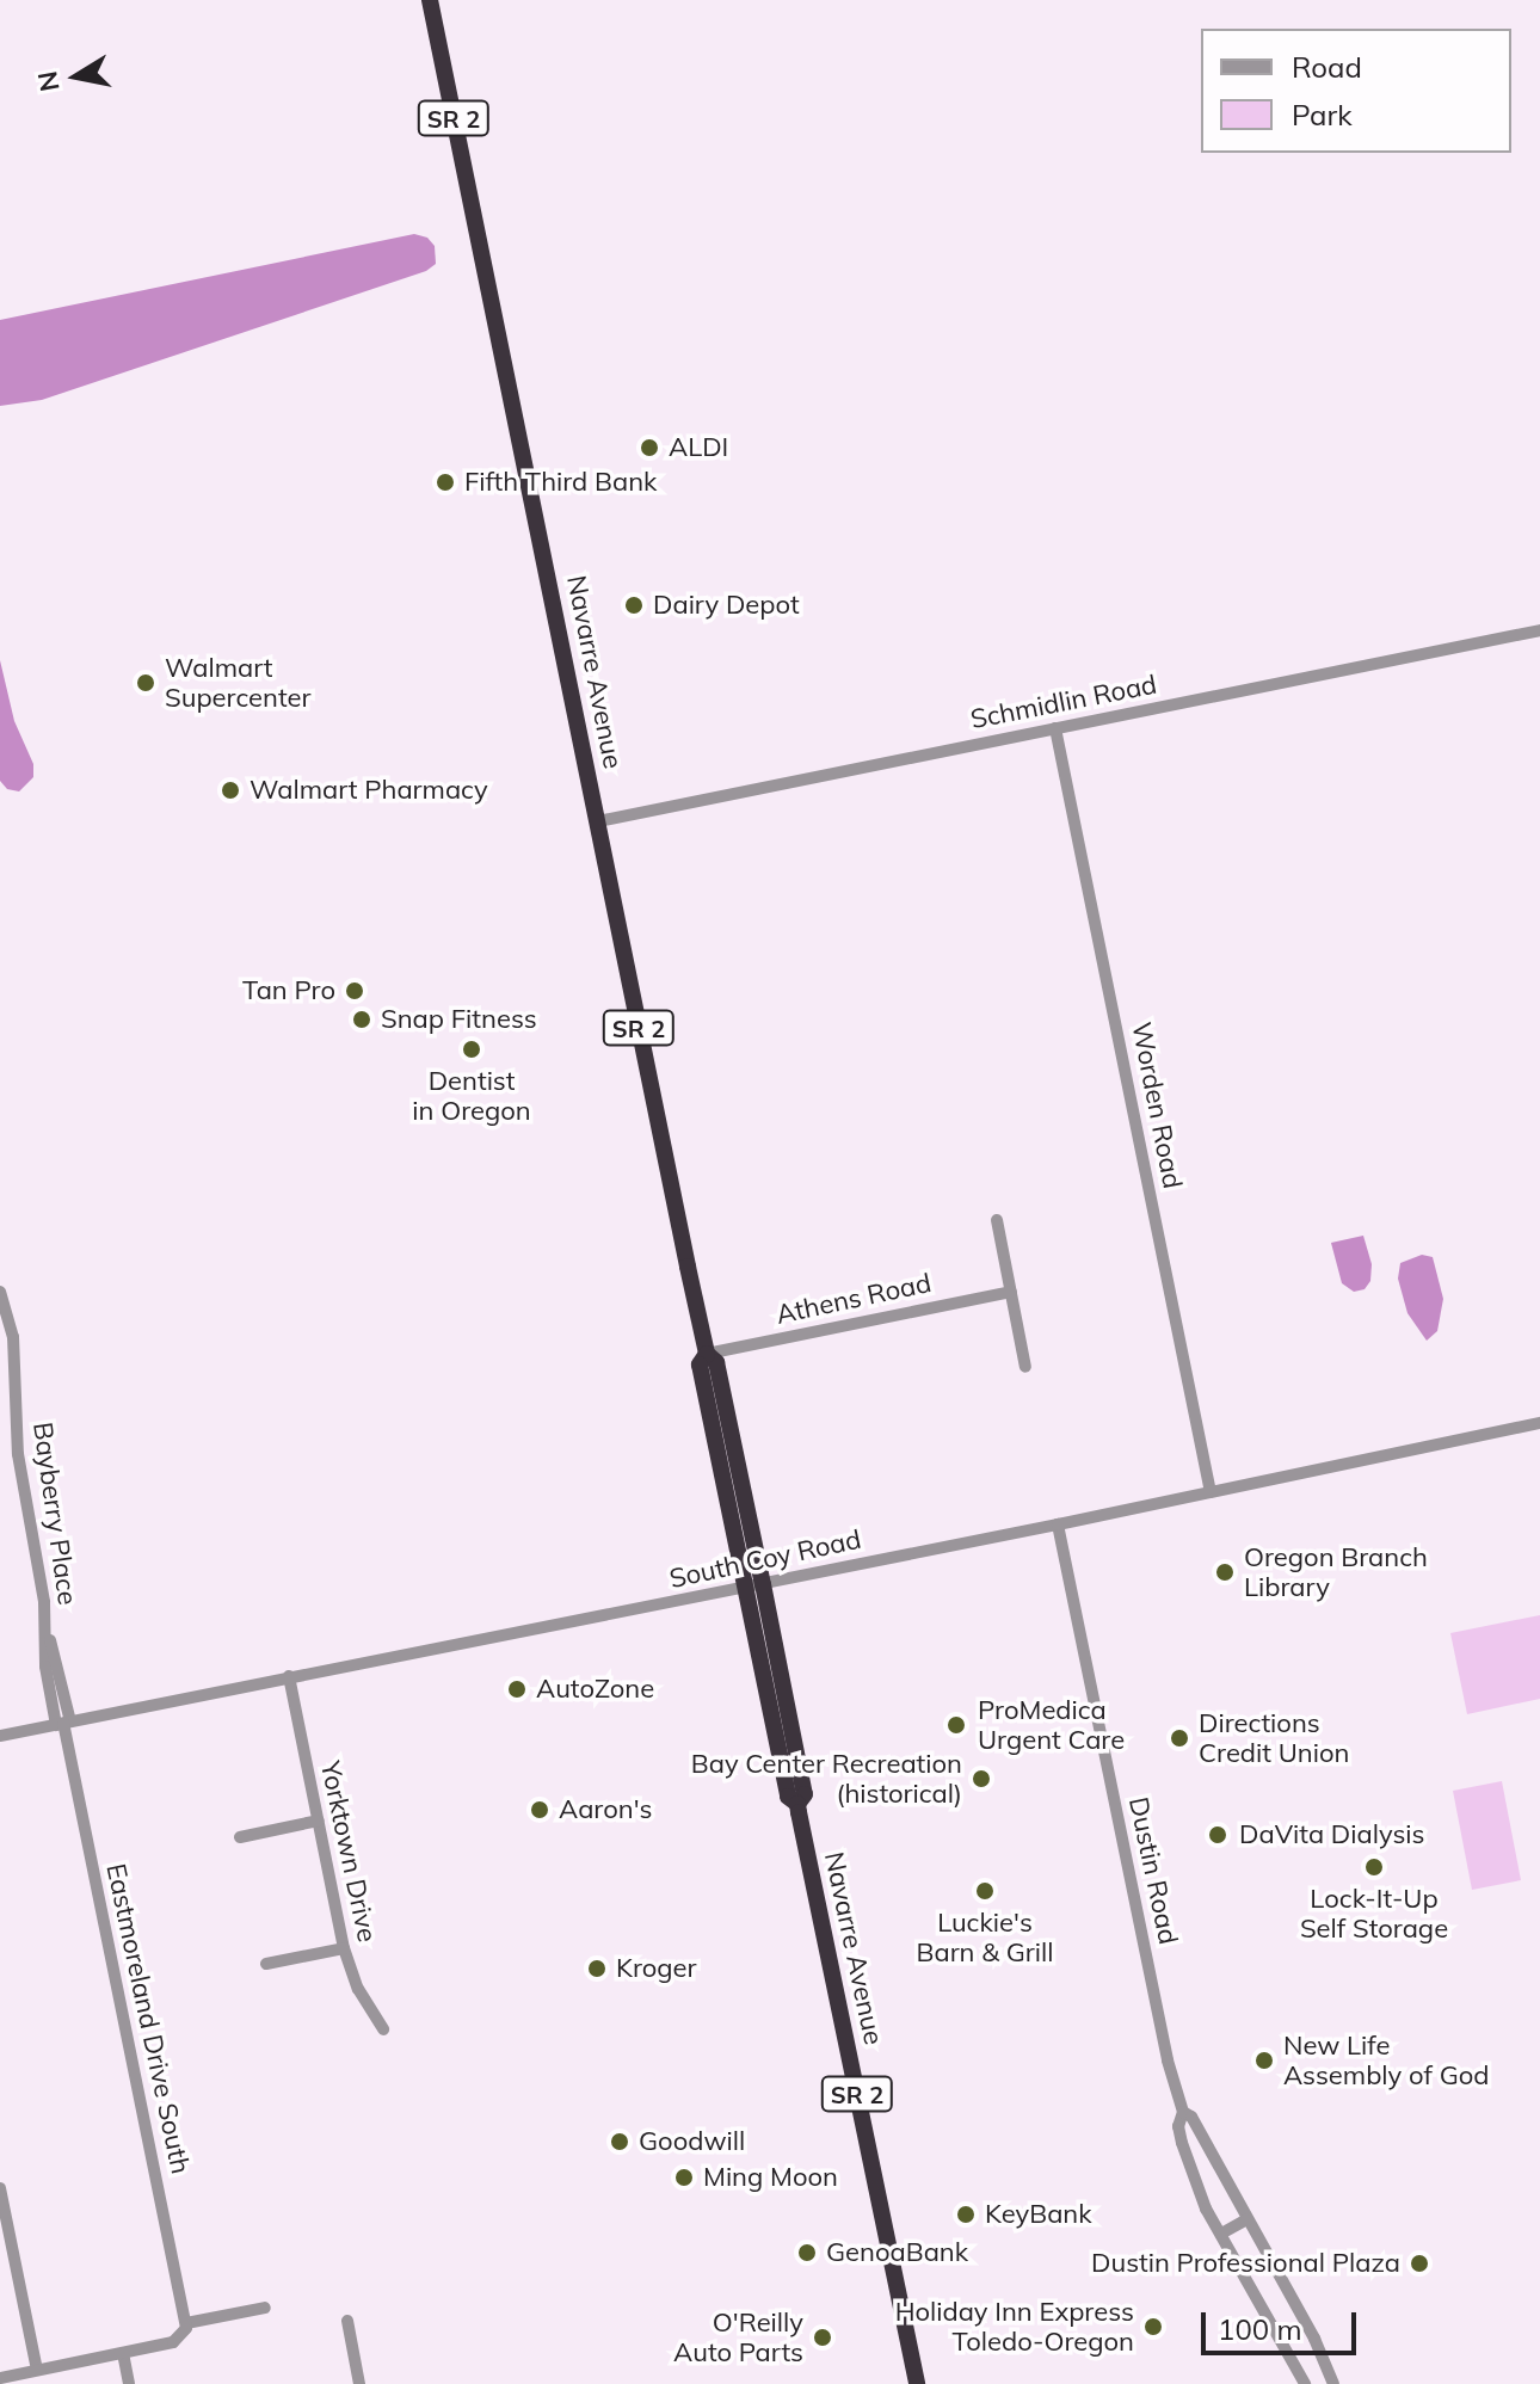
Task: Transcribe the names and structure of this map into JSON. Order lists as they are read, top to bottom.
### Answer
{
  "streets": {
    "highway": ["SR 2", "Navarre Avenue"],
    "street": [
      "Schmidlin Road",
      "Worden Road",
      "Athens Road",
      "Bayberry Place",
      "South Coy Road",
      "Yorktown Drive",
      "Dustin Road",
      "Eastmoreland Drive South"
    ]
  },
  "crossings": [
    ["Navarre Avenue", "Schmidlin Road"],
    ["Navarre Avenue", "Athens Road"],
    ["Navarre Avenue", "South Coy Road"],
    ["Schmidlin Road", "Worden Road"],
    ["Worden Road", "South Coy Road"],
    ["Bayberry Place", "South Coy Road"],
    ["Bayberry Place", "Eastmoreland Drive South"],
    ["South Coy Road", "Yorktown Drive"],
    ["South Coy Road", "Dustin Road"],
    ["South Coy Road", "Eastmoreland Drive South"]
  ],
  "places": [
    "ALDI",
    "Fifth Third Bank",
    "Dairy Depot",
    "Walmart Supercenter",
    "Walmart Pharmacy",
    "Tan Pro",
    "Snap Fitness",
    "Dentist in Oregon",
    "Oregon Branch Library",
    "AutoZone",
    "ProMedica Urgent Care",
    "Directions Credit Union",
    "Bay Center Recreation (historical)",
    "Aaron's",
    "DaVita Dialysis",
    "Lock-It-Up Self Storage",
    "Luckie's Barn & Grill",
    "Kroger",
    "New Life Assembly of God",
    "Goodwill",
    "Ming Moon",
    "KeyBank",
    "GenoaBank",
    "Dustin Professional Plaza",
    "Holiday Inn Express Toledo-Oregon",
    "O'Reilly Auto Parts"
  ],
  "legend": ["Road", "Park"],
  "scale_bar": "100 m",
  "north": "left"
}
